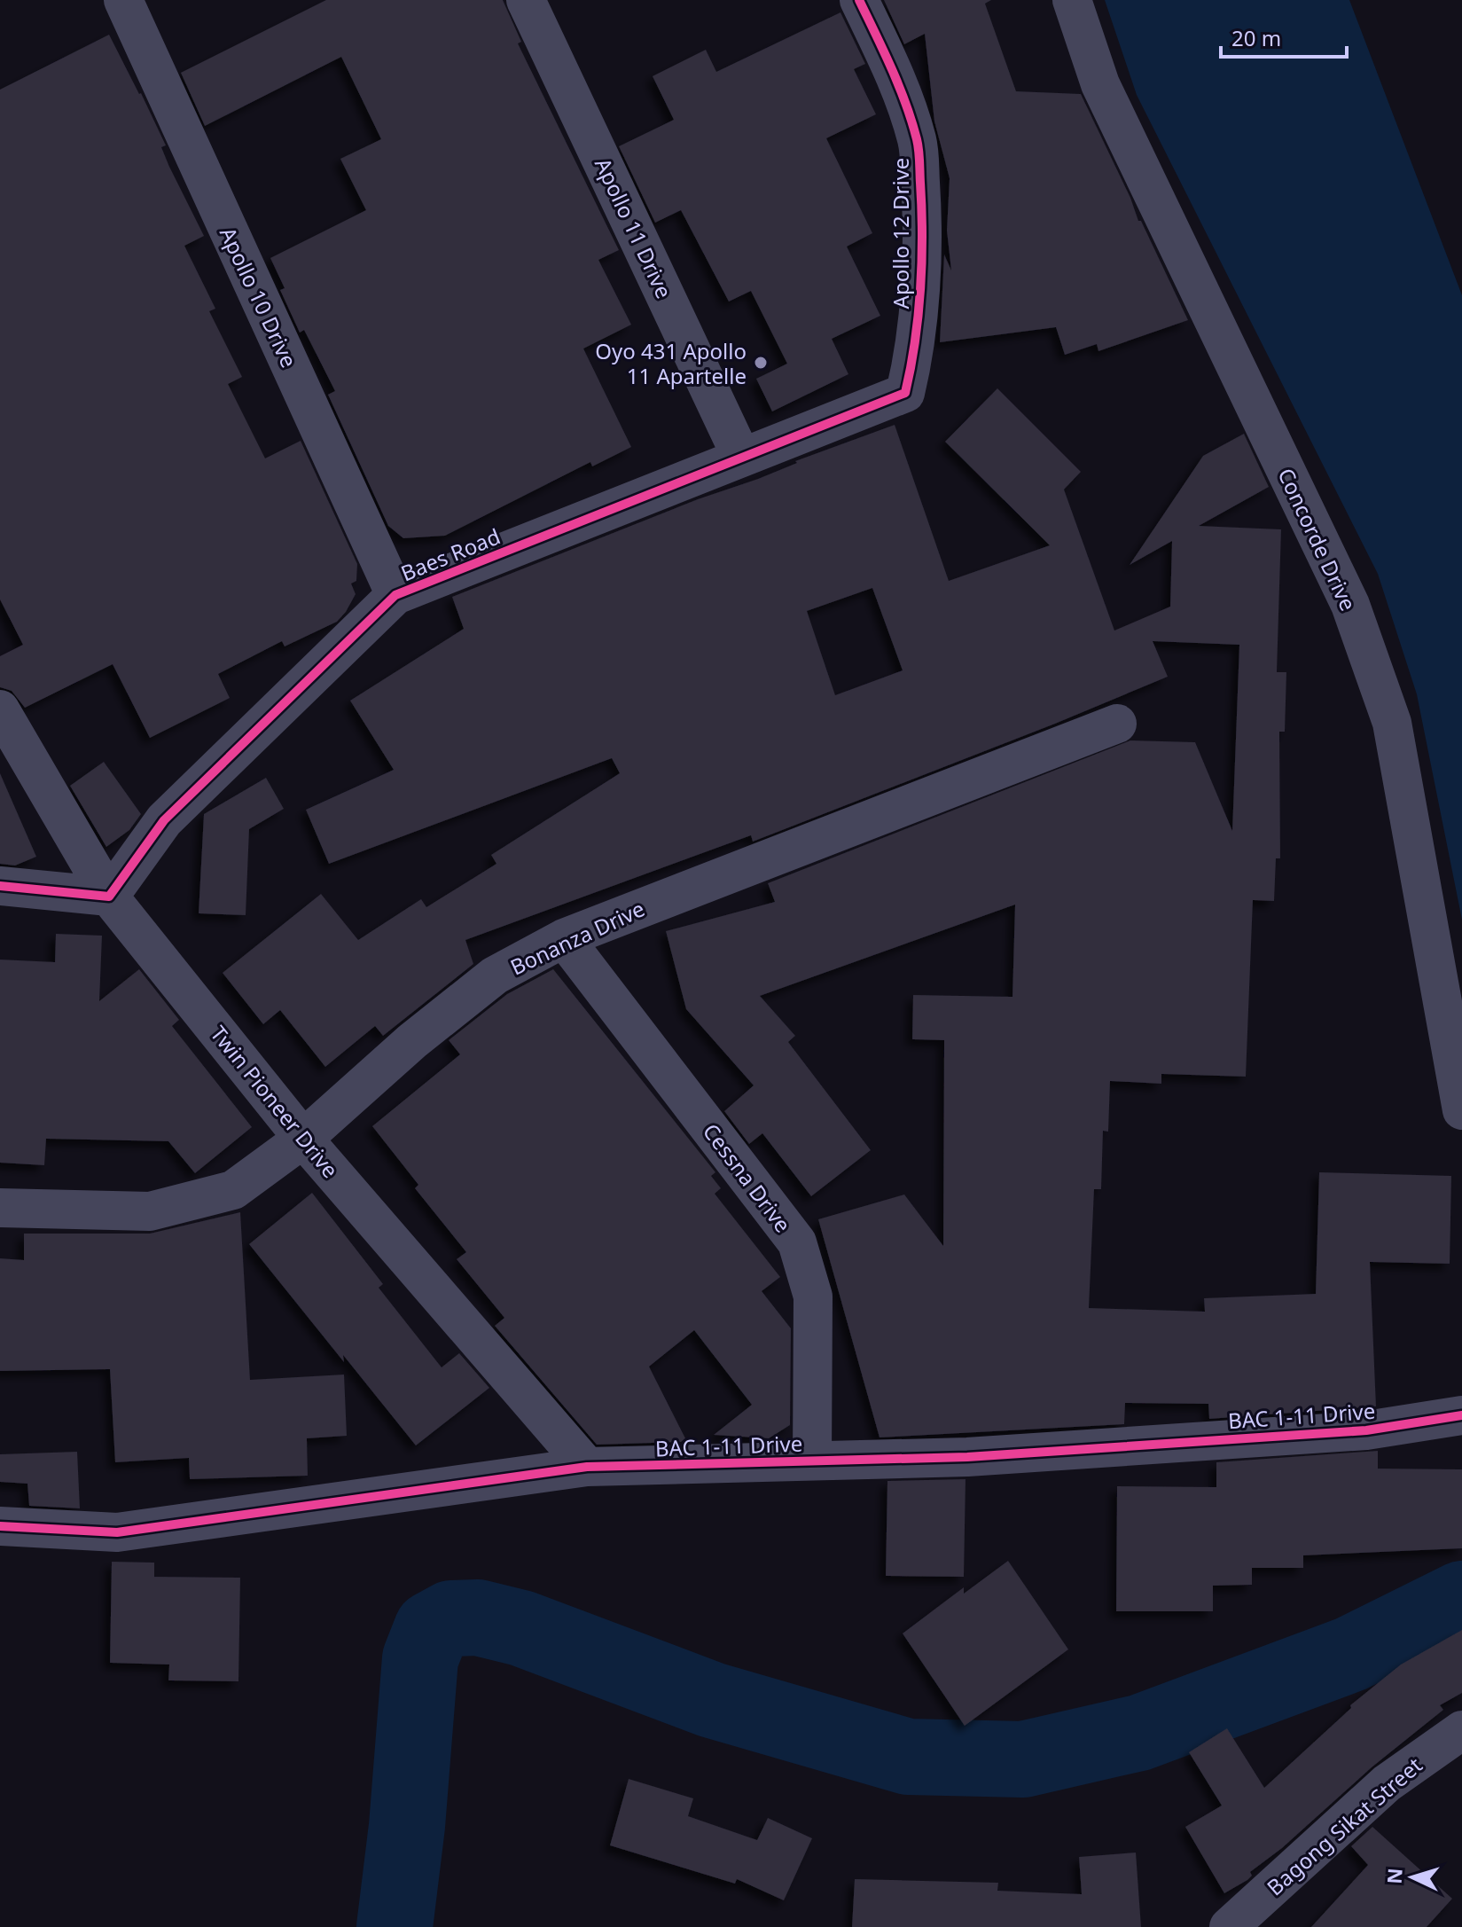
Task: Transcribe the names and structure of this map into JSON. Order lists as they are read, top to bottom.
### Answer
{
  "streets": {
    "street": [
      "Apollo 11 Drive",
      "Apollo 12 Drive",
      "Apollo 10 Drive",
      "Concorde Drive",
      "Baes Road",
      "Bonanza Drive",
      "Twin Pioneer Drive",
      "Cessna Drive",
      "BAC 1-11 Drive",
      "Bagong Sikat Street"
    ]
  },
  "crossings": [
    ["Apollo 11 Drive", "Baes Road"],
    ["Apollo 12 Drive", "Baes Road"],
    ["Apollo 10 Drive", "Baes Road"],
    ["Baes Road", "Twin Pioneer Drive"],
    ["Bonanza Drive", "Twin Pioneer Drive"],
    ["Bonanza Drive", "Cessna Drive"],
    ["Twin Pioneer Drive", "BAC 1-11 Drive"],
    ["Cessna Drive", "BAC 1-11 Drive"]
  ],
  "places": ["Oyo 431 Apollo 11 Apartelle"],
  "scale_bar": "20 m",
  "north": "left"
}
